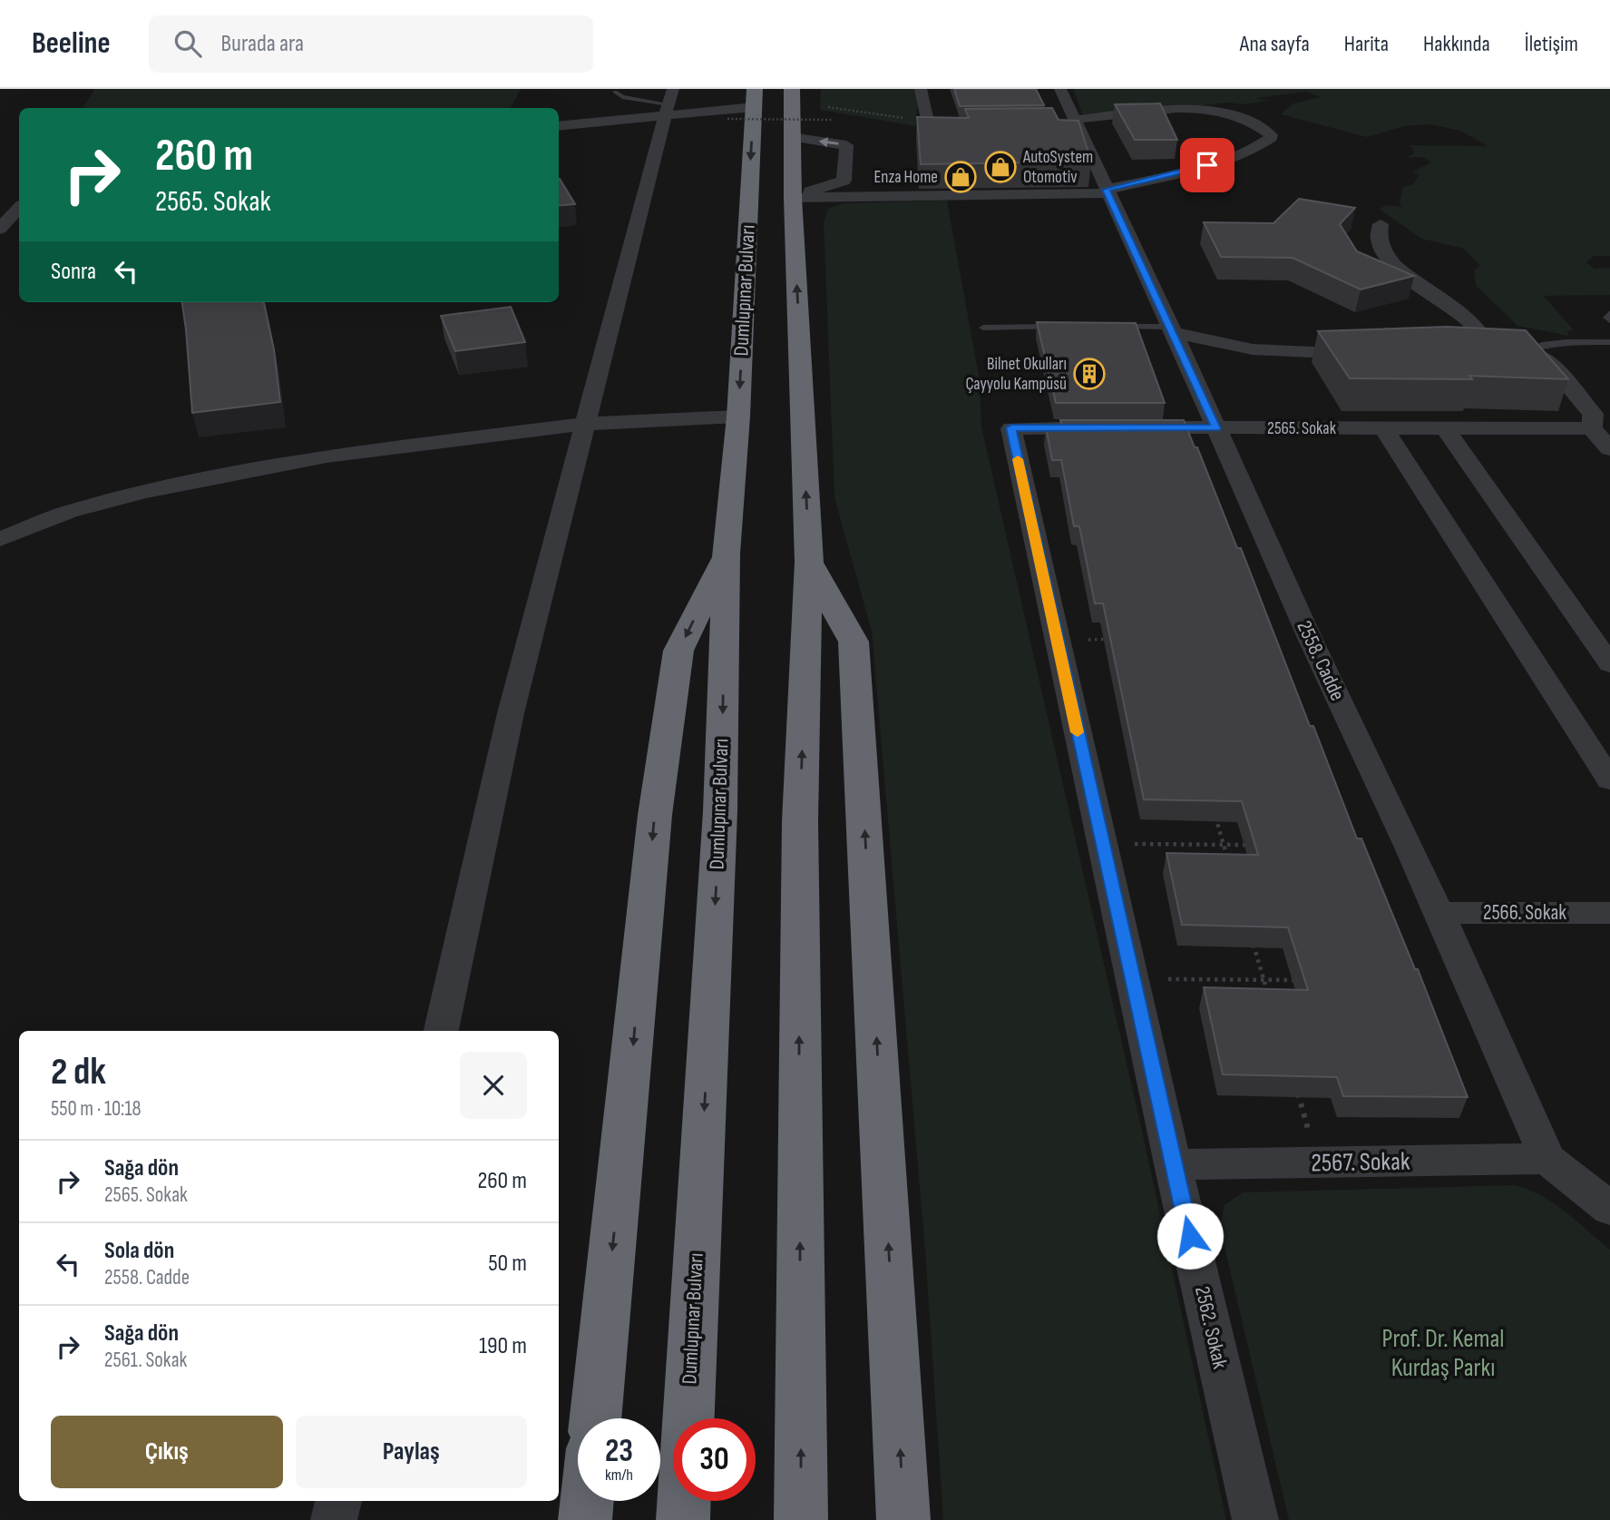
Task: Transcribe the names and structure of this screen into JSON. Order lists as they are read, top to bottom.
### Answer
{
  "streets": {
    "highway": ["Dumlupınar Bulvarı"],
    "street": [
      "2565. Sokak",
      "2558. Cadde",
      "2566. Sokak",
      "2567. Sokak",
      "2562. Sokak"
    ]
  },
  "crossings": [
    ["2565. Sokak", "2558. Cadde"],
    ["2565. Sokak", "2562. Sokak"],
    ["2558. Cadde", "2566. Sokak"],
    ["2558. Cadde", "2567. Sokak"],
    ["2567. Sokak", "2562. Sokak"]
  ],
  "parks": ["Prof. Dr. Kemal Kurdaş Parkı"],
  "places": {
    "shop": ["AutoSystem Otomotiv", "Enza Home"],
    "building": ["Bilnet Okulları Çayyolu Kampüsü"]
  },
  "page": {
    "header": "Beeline",
    "search": "Burada ara",
    "nav": [
      "Ana sayfa",
      "Harita",
      "Hakkında",
      "İletişim"
    ],
    "turn": ["260 m", "2565. Sokak"],
    "then": "Sonra",
    "heading": ["2 dk", "550 m · 10:18"],
    "list": [
      {
        "name": "Sağa dön",
        "note": "2565. Sokak",
        "value": "260 m"
      },
      {
        "name": "Sola dön",
        "note": "2558. Cadde",
        "value": "50 m"
      },
      {
        "name": "Sağa dön",
        "note": "2561. Sokak",
        "value": "190 m"
      }
    ],
    "buttons": ["Çıkış", "Paylaş"],
    "speed": "23 km/h",
    "limit": "30"
  }
}
